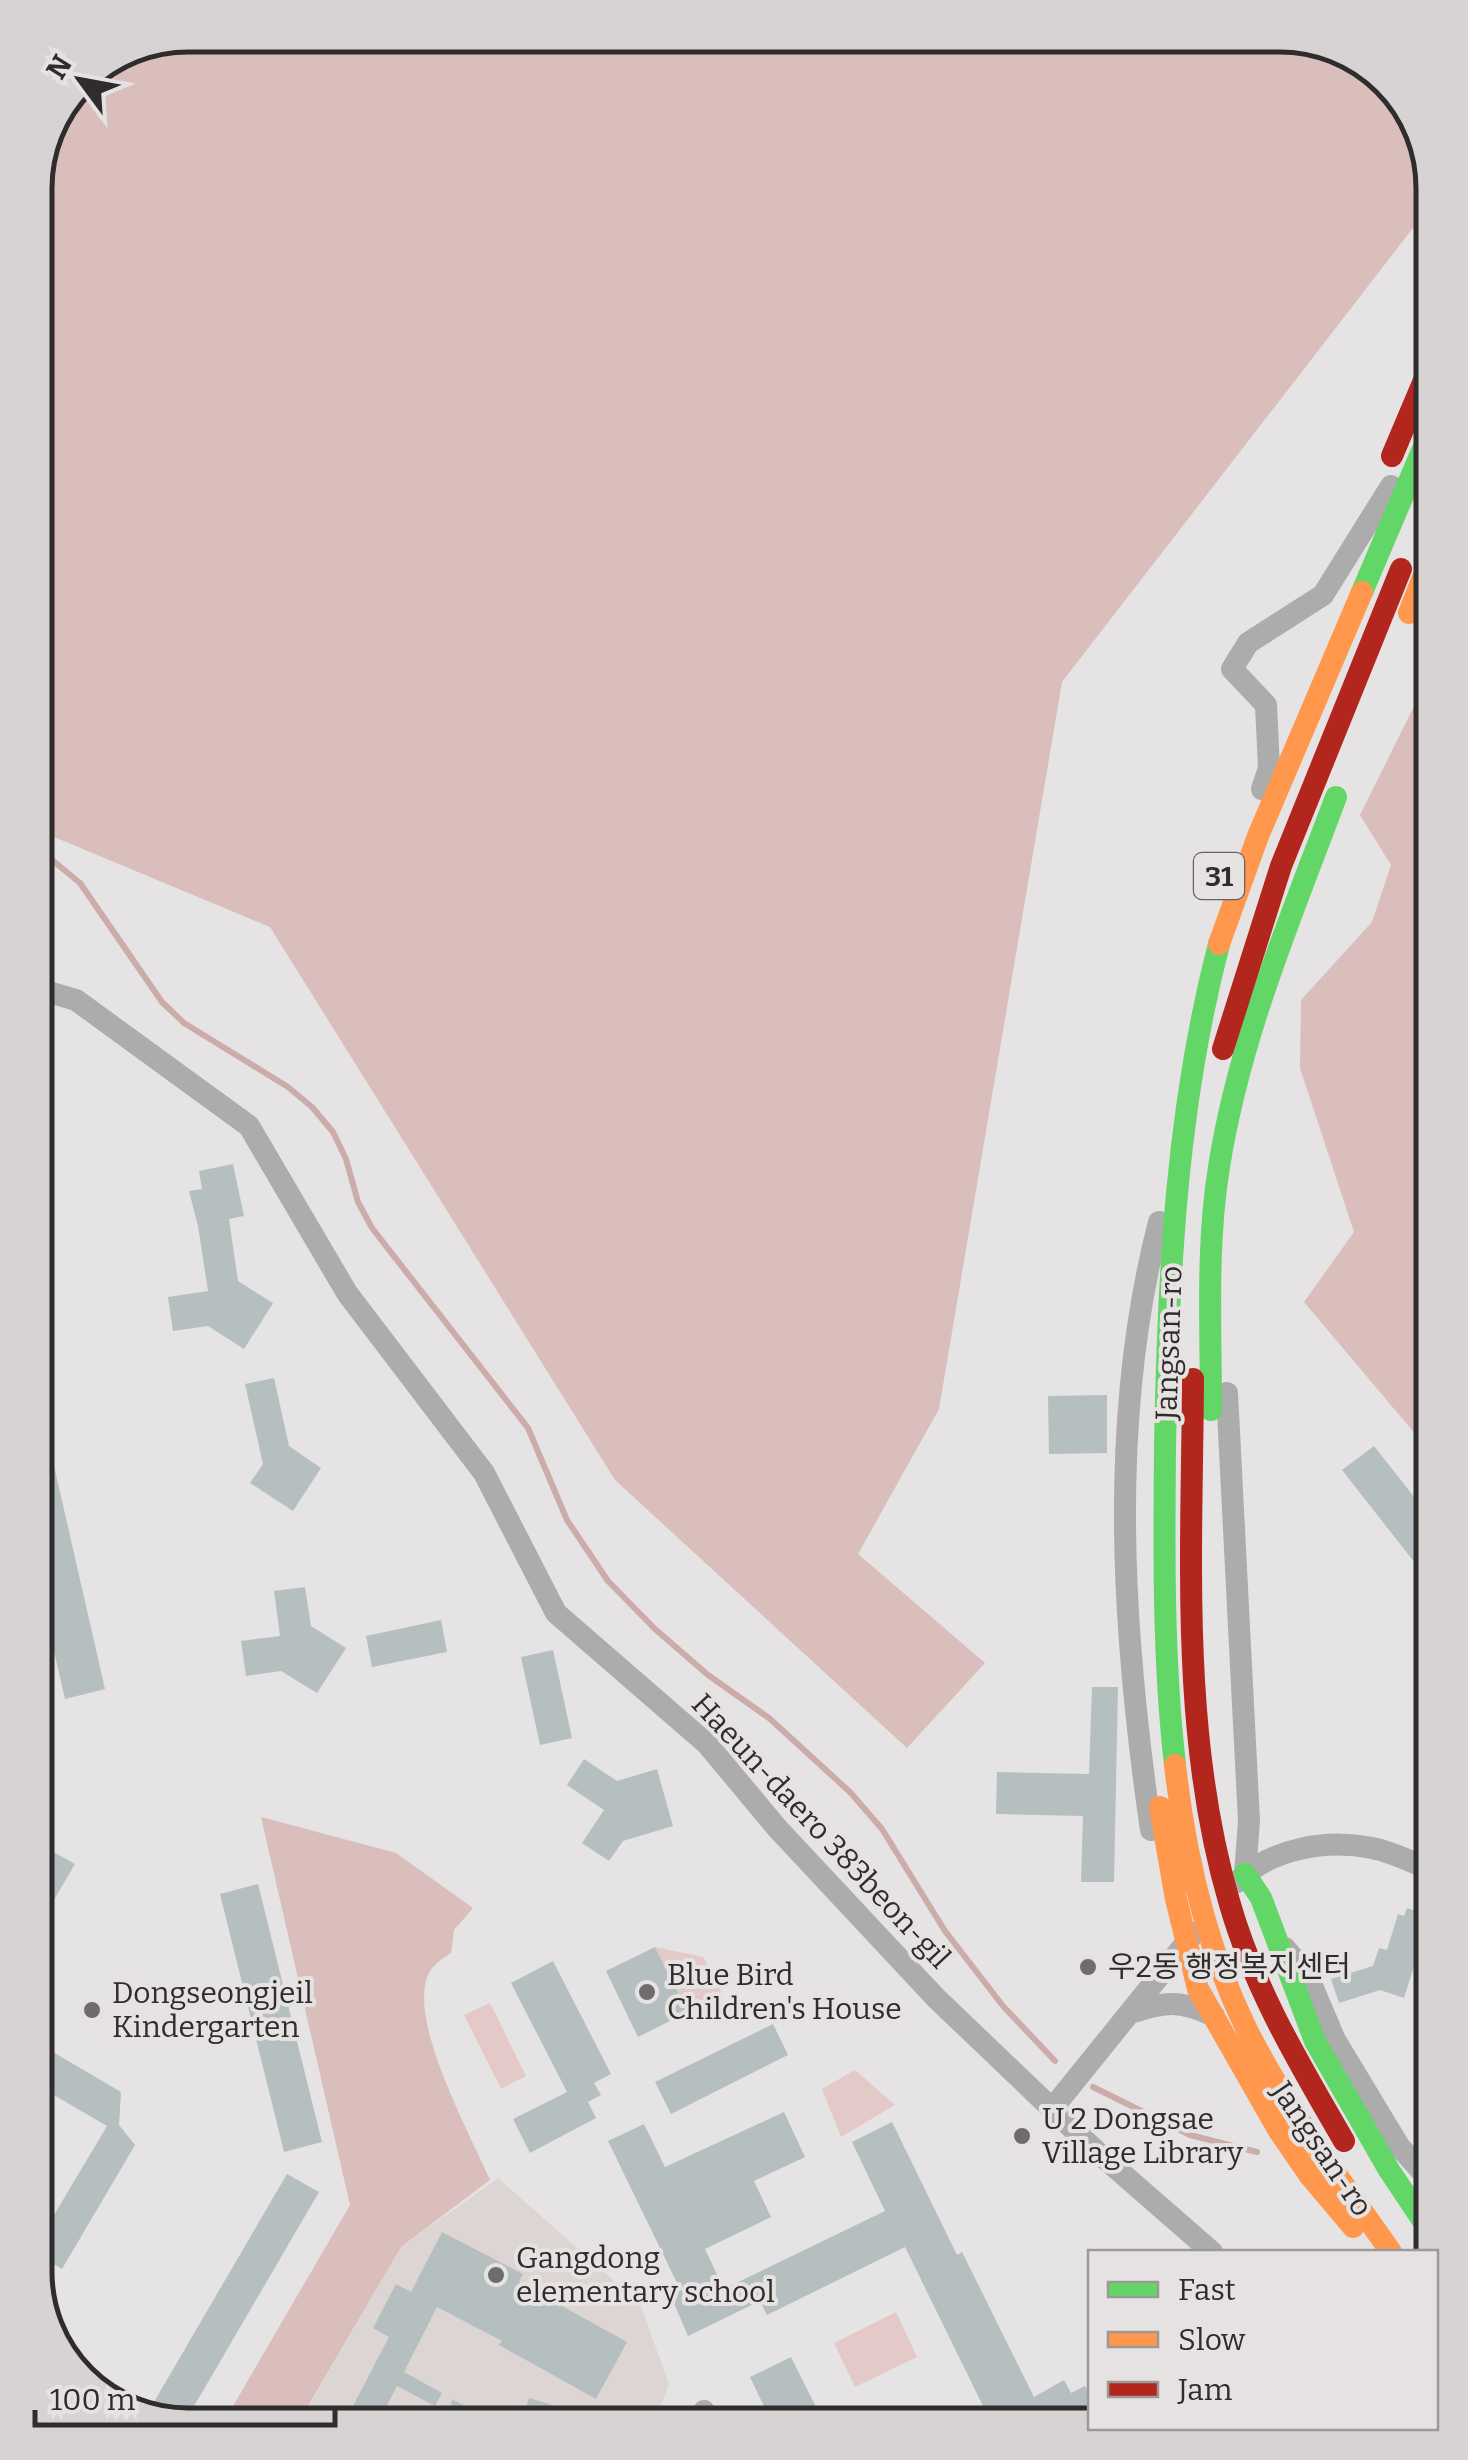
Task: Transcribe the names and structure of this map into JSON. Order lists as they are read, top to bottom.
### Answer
{
  "streets": {
    "main road": ["31", "Jangsan-ro"],
    "street": ["Haeun-daero 383beon-gil"]
  },
  "places": [
    "우2동 행정복지센터",
    "Blue Bird Children's House",
    "Dongseongjeil Kindergarten",
    "U 2 Dongsae Village Library",
    "Gangdong elementary school"
  ],
  "legend": ["Fast", "Slow", "Jam"],
  "scale_bar": "100 m",
  "north": "top left"
}
